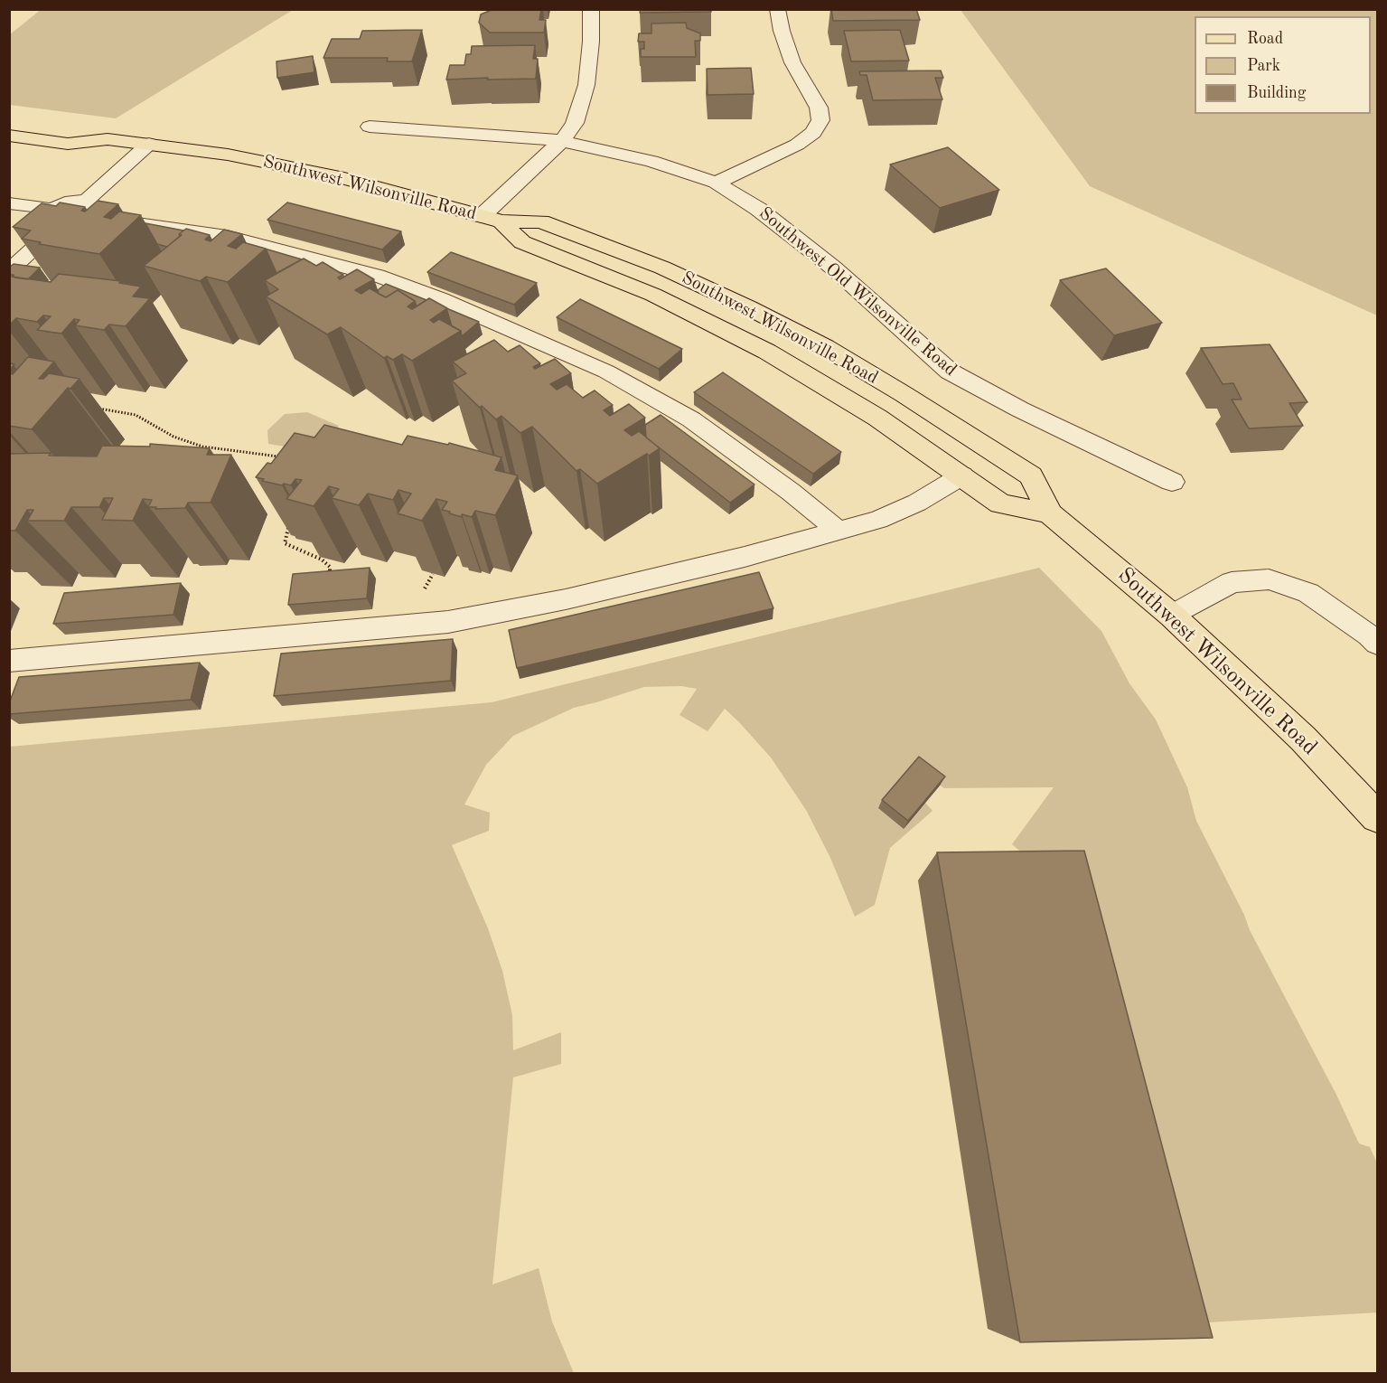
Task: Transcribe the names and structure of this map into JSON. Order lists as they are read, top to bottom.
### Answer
{
  "streets": {
    "main road": ["Southwest Wilsonville Road"],
    "street": ["Southwest Old Wilsonville Road"]
  },
  "legend": ["Road", "Park", "Building"]
}
